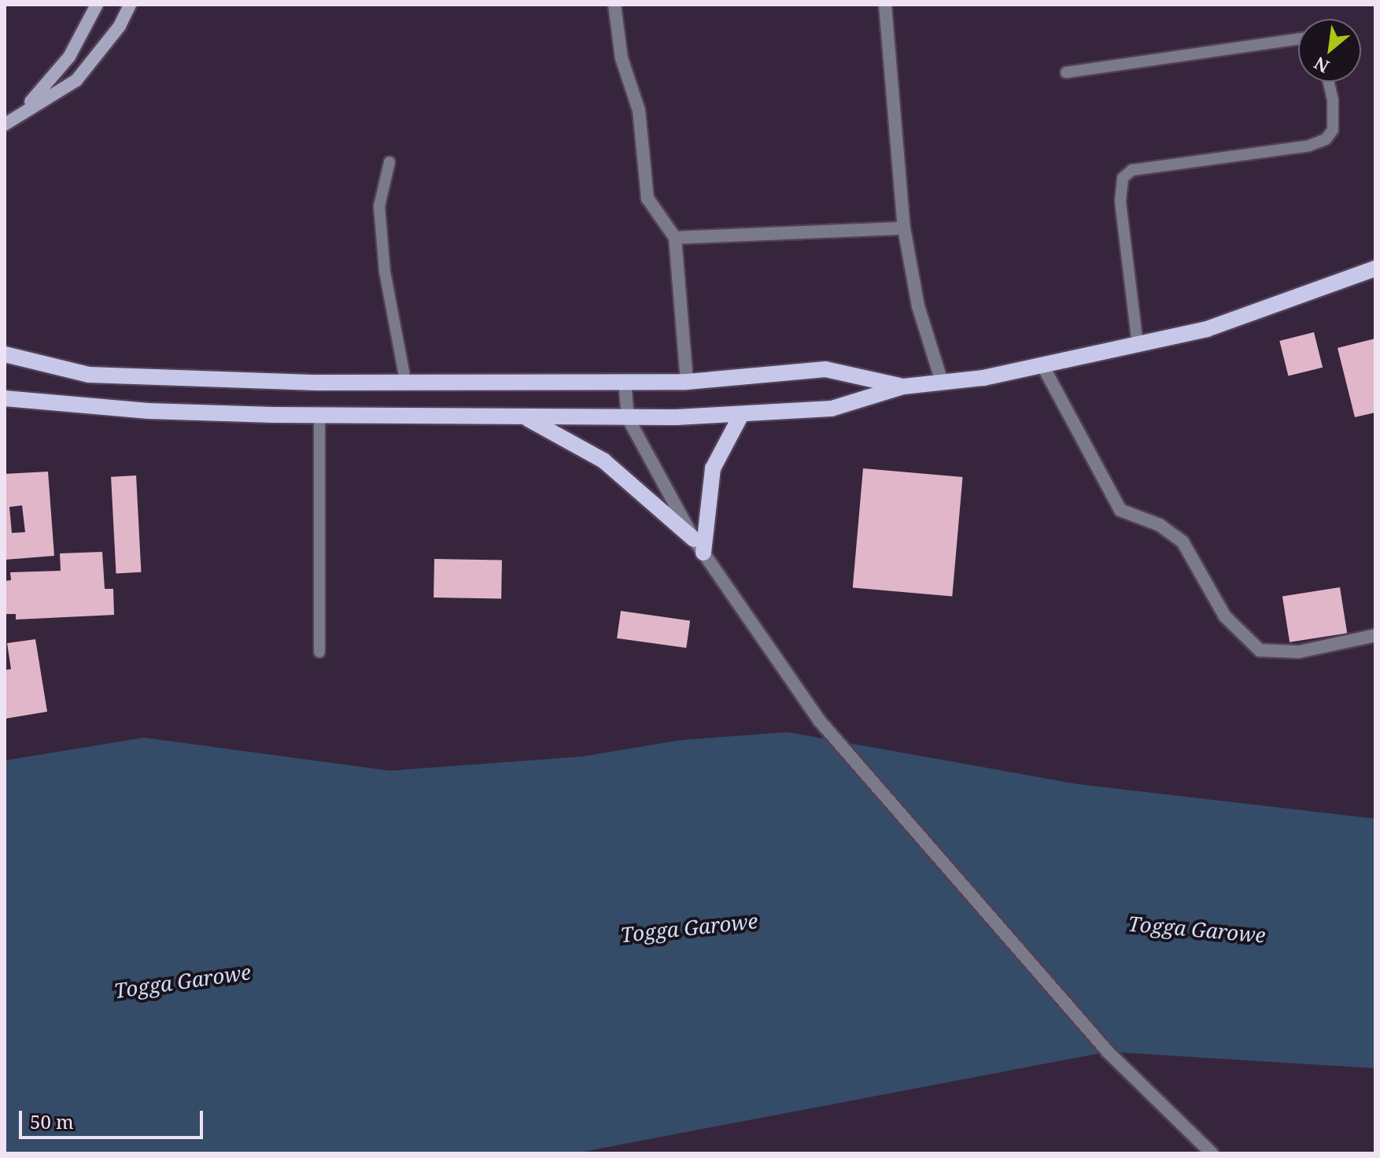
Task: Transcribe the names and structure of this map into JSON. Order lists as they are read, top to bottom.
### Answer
{
  "water": ["Togga Garowe"],
  "scale_bar": "50 m",
  "north": "bottom left"
}
